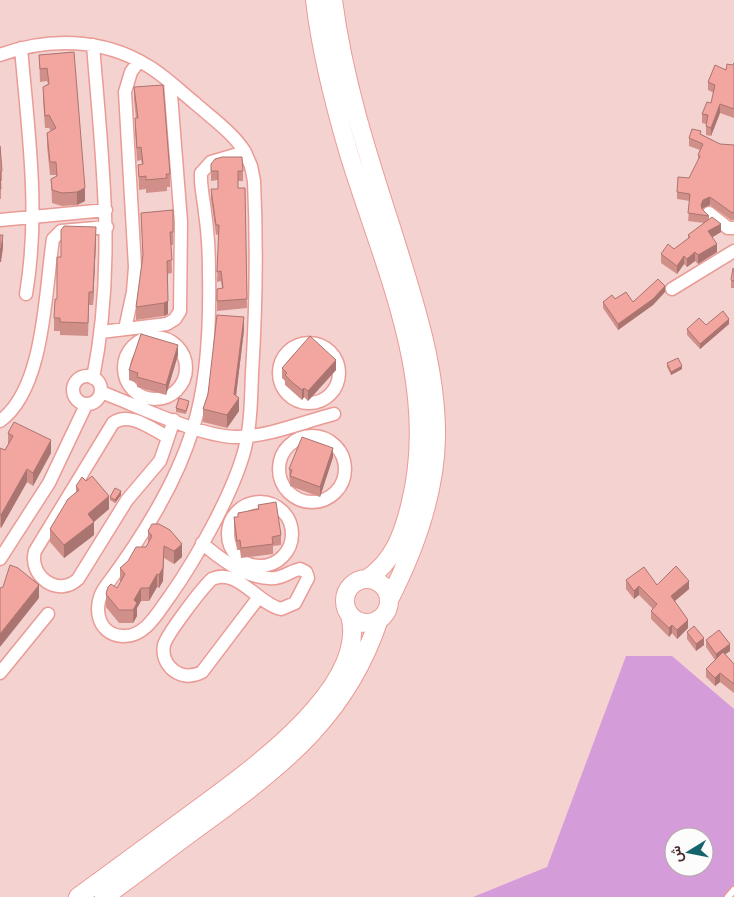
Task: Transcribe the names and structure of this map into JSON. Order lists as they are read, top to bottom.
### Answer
{
  "north": "left"
}
